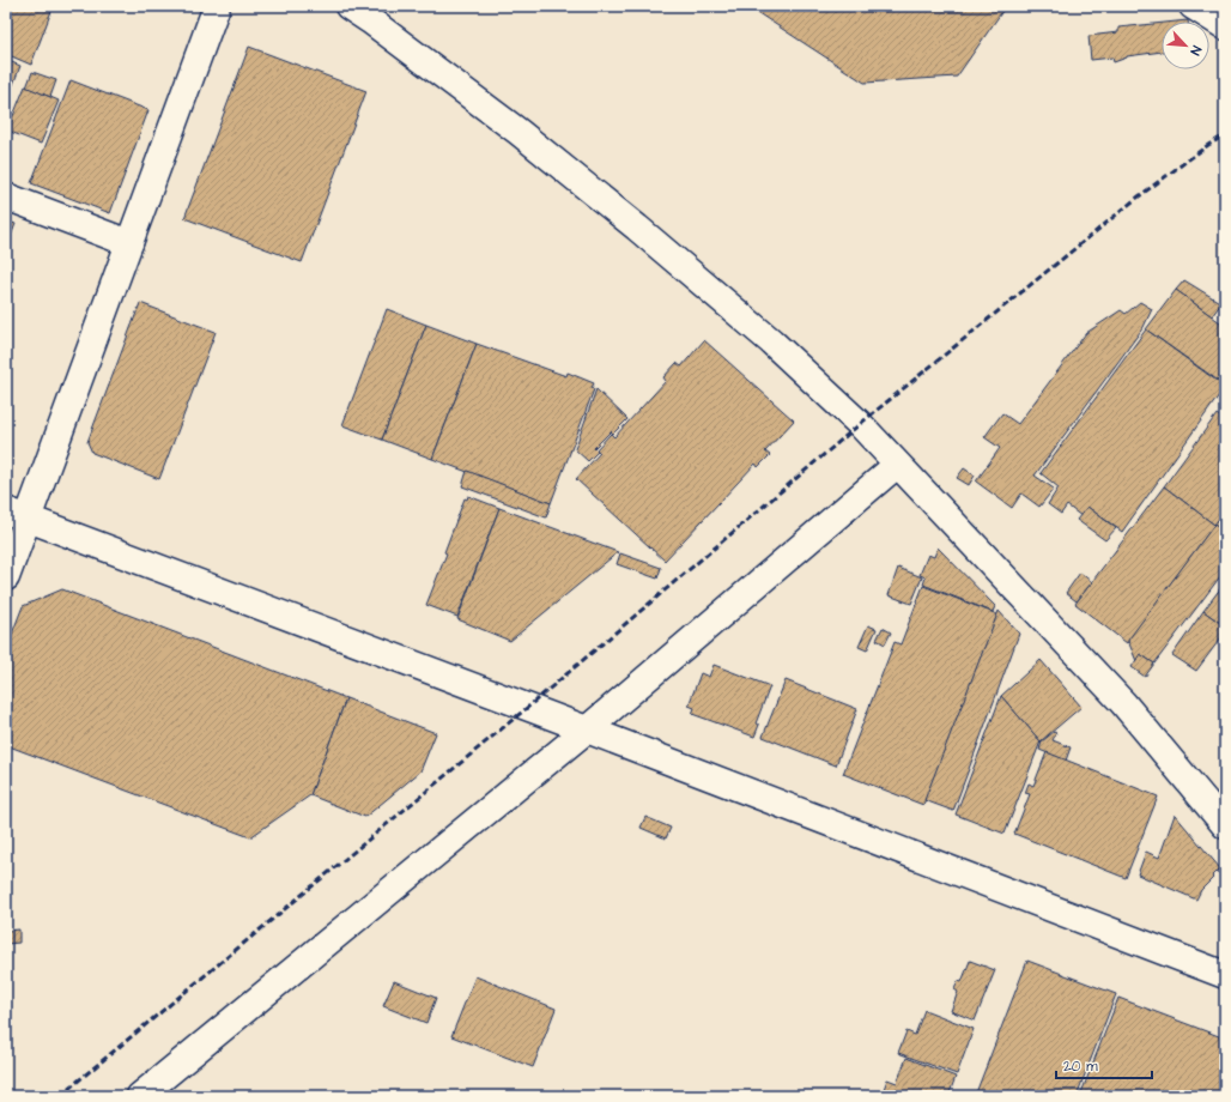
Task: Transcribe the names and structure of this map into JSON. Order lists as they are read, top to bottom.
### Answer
{
  "scale_bar": "20 m",
  "north": "bottom right"
}
